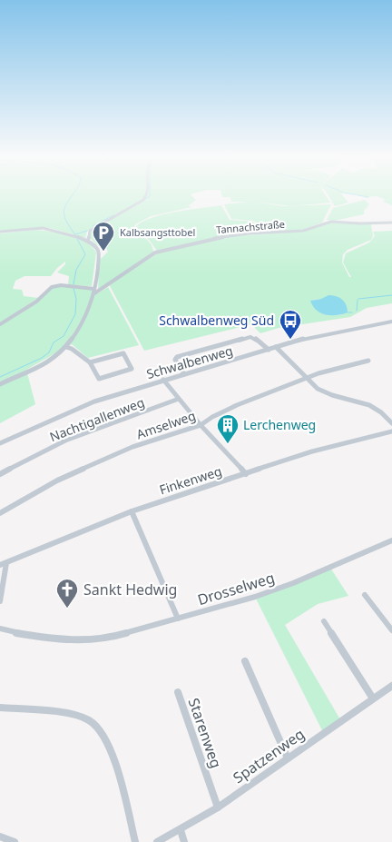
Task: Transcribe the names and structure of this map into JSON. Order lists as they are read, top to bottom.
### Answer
{
  "streets": {
    "street": [
      "Tannachstraße",
      "Schwalbenweg",
      "Nachtigallenweg",
      "Amselweg",
      "Finkenweg",
      "Drosselweg",
      "Starenweg",
      "Spatzenweg"
    ]
  },
  "crossings": [
    ["Starenweg", "Spatzenweg"]
  ],
  "places": {
    "parking": ["Kalbsangsttobel"],
    "bus stop": ["Schwalbenweg Süd"],
    "building": ["Lerchenweg"],
    "church": ["Sankt Hedwig"]
  }
}
